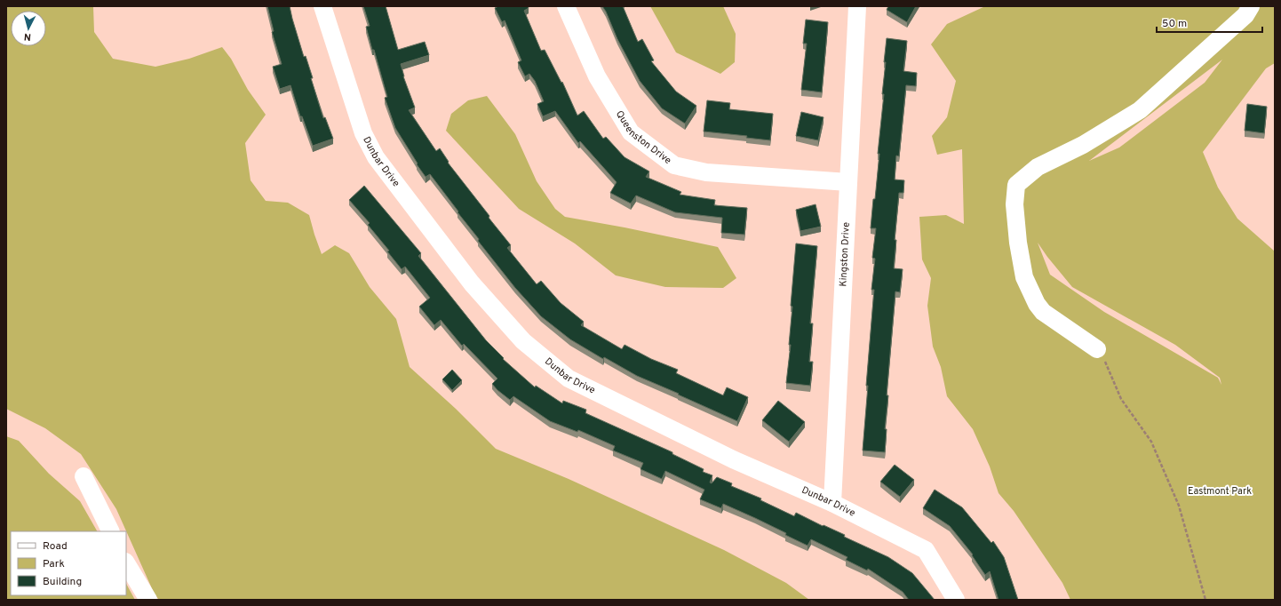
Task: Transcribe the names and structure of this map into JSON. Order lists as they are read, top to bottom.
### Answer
{
  "streets": {
    "street": ["Queenston Drive", "Dunbar Drive", "Kingston Drive"]
  },
  "crossings": [
    ["Queenston Drive", "Kingston Drive"],
    ["Dunbar Drive", "Kingston Drive"]
  ],
  "parks": ["Eastmont Park"],
  "legend": ["Road", "Park", "Building"],
  "scale_bar": "50 m",
  "north": "bottom"
}
